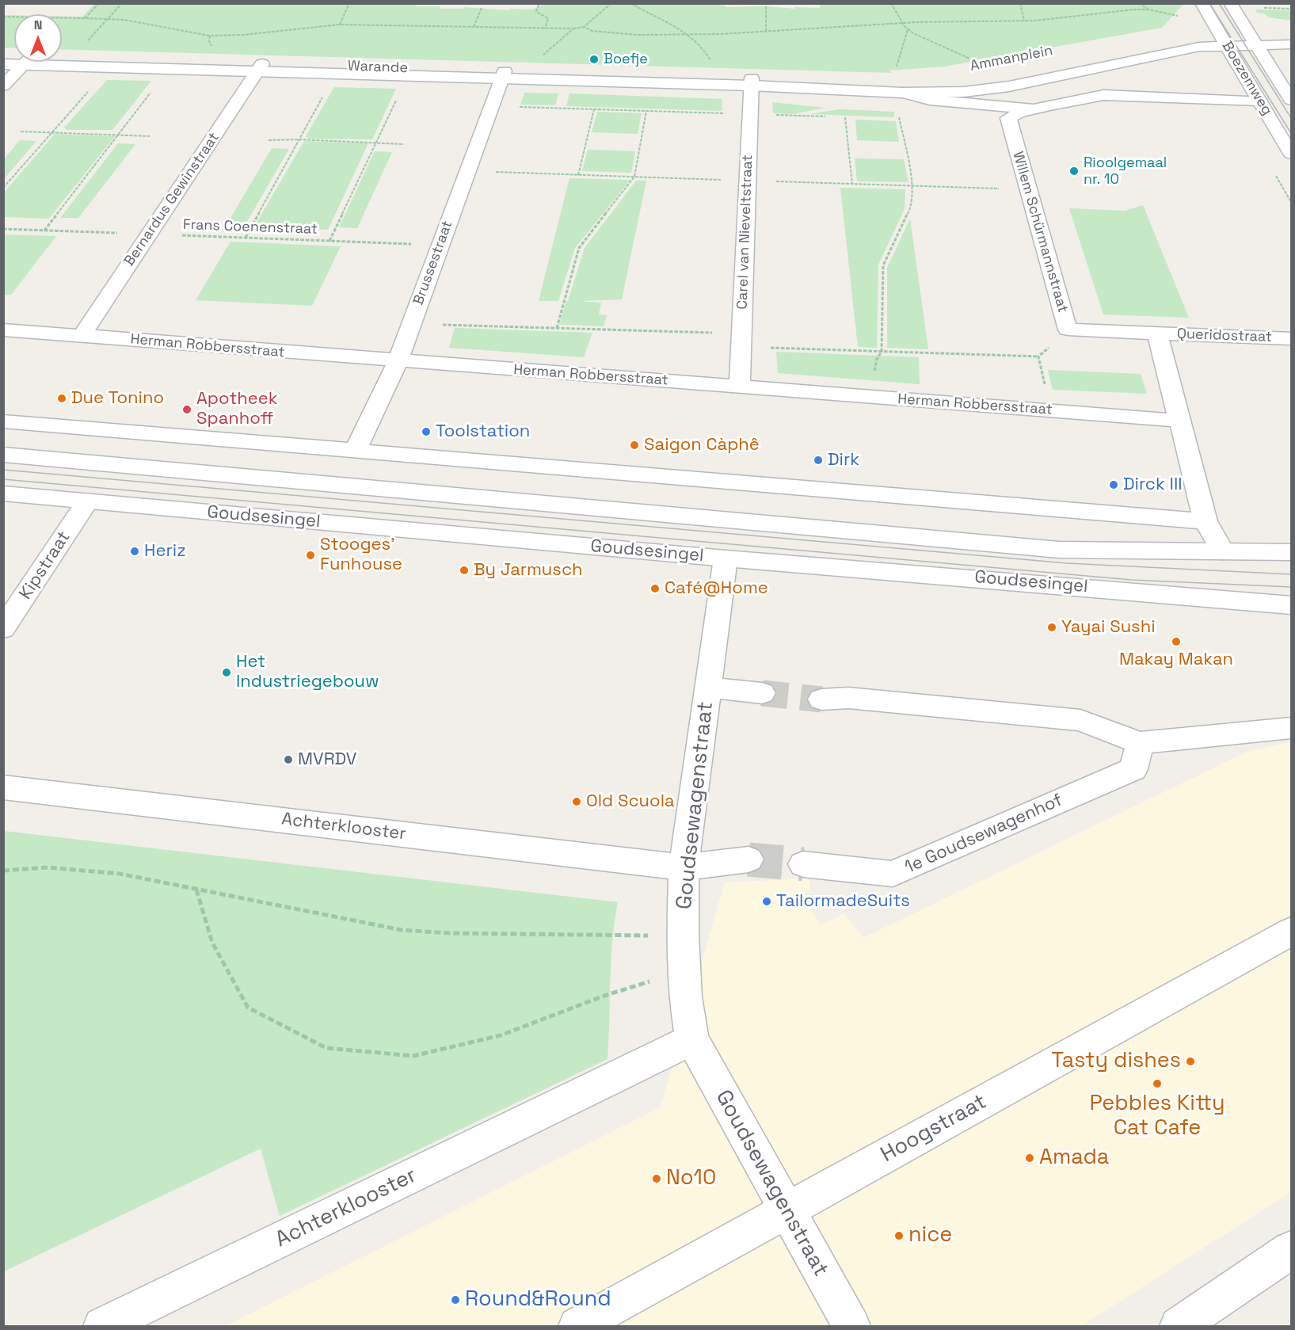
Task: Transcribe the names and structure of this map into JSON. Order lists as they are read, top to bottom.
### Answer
{
  "streets": {
    "street": [
      "Ammanplein",
      "Warande",
      "Boezemweg",
      "Bernardus Gewinstraat",
      "Carel van Nieveltstraat",
      "Willem Schürmannstraat",
      "Brussestraat",
      "Queridostraat",
      "Herman Robbersstraat",
      "Goudsesingel",
      "Kipstraat",
      "Goudsewagenstraat",
      "Achterklooster",
      "1e Goudsewagenhof",
      "Hoogstraat"
    ],
    "path": ["Frans Coenenstraat"]
  },
  "crossings": [
    ["Ammanplein", "Warande"],
    ["Ammanplein", "Boezemweg"],
    ["Ammanplein", "Carel van Nieveltstraat"],
    ["Ammanplein", "Willem Schürmannstraat"],
    ["Warande", "Bernardus Gewinstraat"],
    ["Warande", "Carel van Nieveltstraat"],
    ["Warande", "Brussestraat"],
    ["Bernardus Gewinstraat", "Frans Coenenstraat"],
    ["Bernardus Gewinstraat", "Herman Robbersstraat"],
    ["Frans Coenenstraat", "Brussestraat"],
    ["Carel van Nieveltstraat", "Herman Robbersstraat"],
    ["Willem Schürmannstraat", "Queridostraat"],
    ["Brussestraat", "Herman Robbersstraat"],
    ["Goudsesingel", "Kipstraat"],
    ["Goudsesingel", "Goudsewagenstraat"],
    ["Goudsewagenstraat", "Achterklooster"],
    ["Goudsewagenstraat", "Hoogstraat"]
  ],
  "places": [
    "Boefje",
    "Rioolgemaal nr. 10",
    "Due Tonino",
    "Apotheek Spanhoff",
    "Toolstation",
    "Saigon Càphê",
    "Dirk",
    "Dirck III",
    "Heriz",
    "Stooges’ Funhouse",
    "By Jarmusch",
    "Café@Home",
    "Yayai Sushi",
    "Makay Makan",
    "Het Industriegebouw",
    "MVRDV",
    "Old Scuola",
    "TailormadeSuits",
    "Tasty dishes",
    "Pebbles Kitty Cat Cafe",
    "Amada",
    "No10",
    "nice",
    "Round&Round"
  ],
  "north": "top"
}
